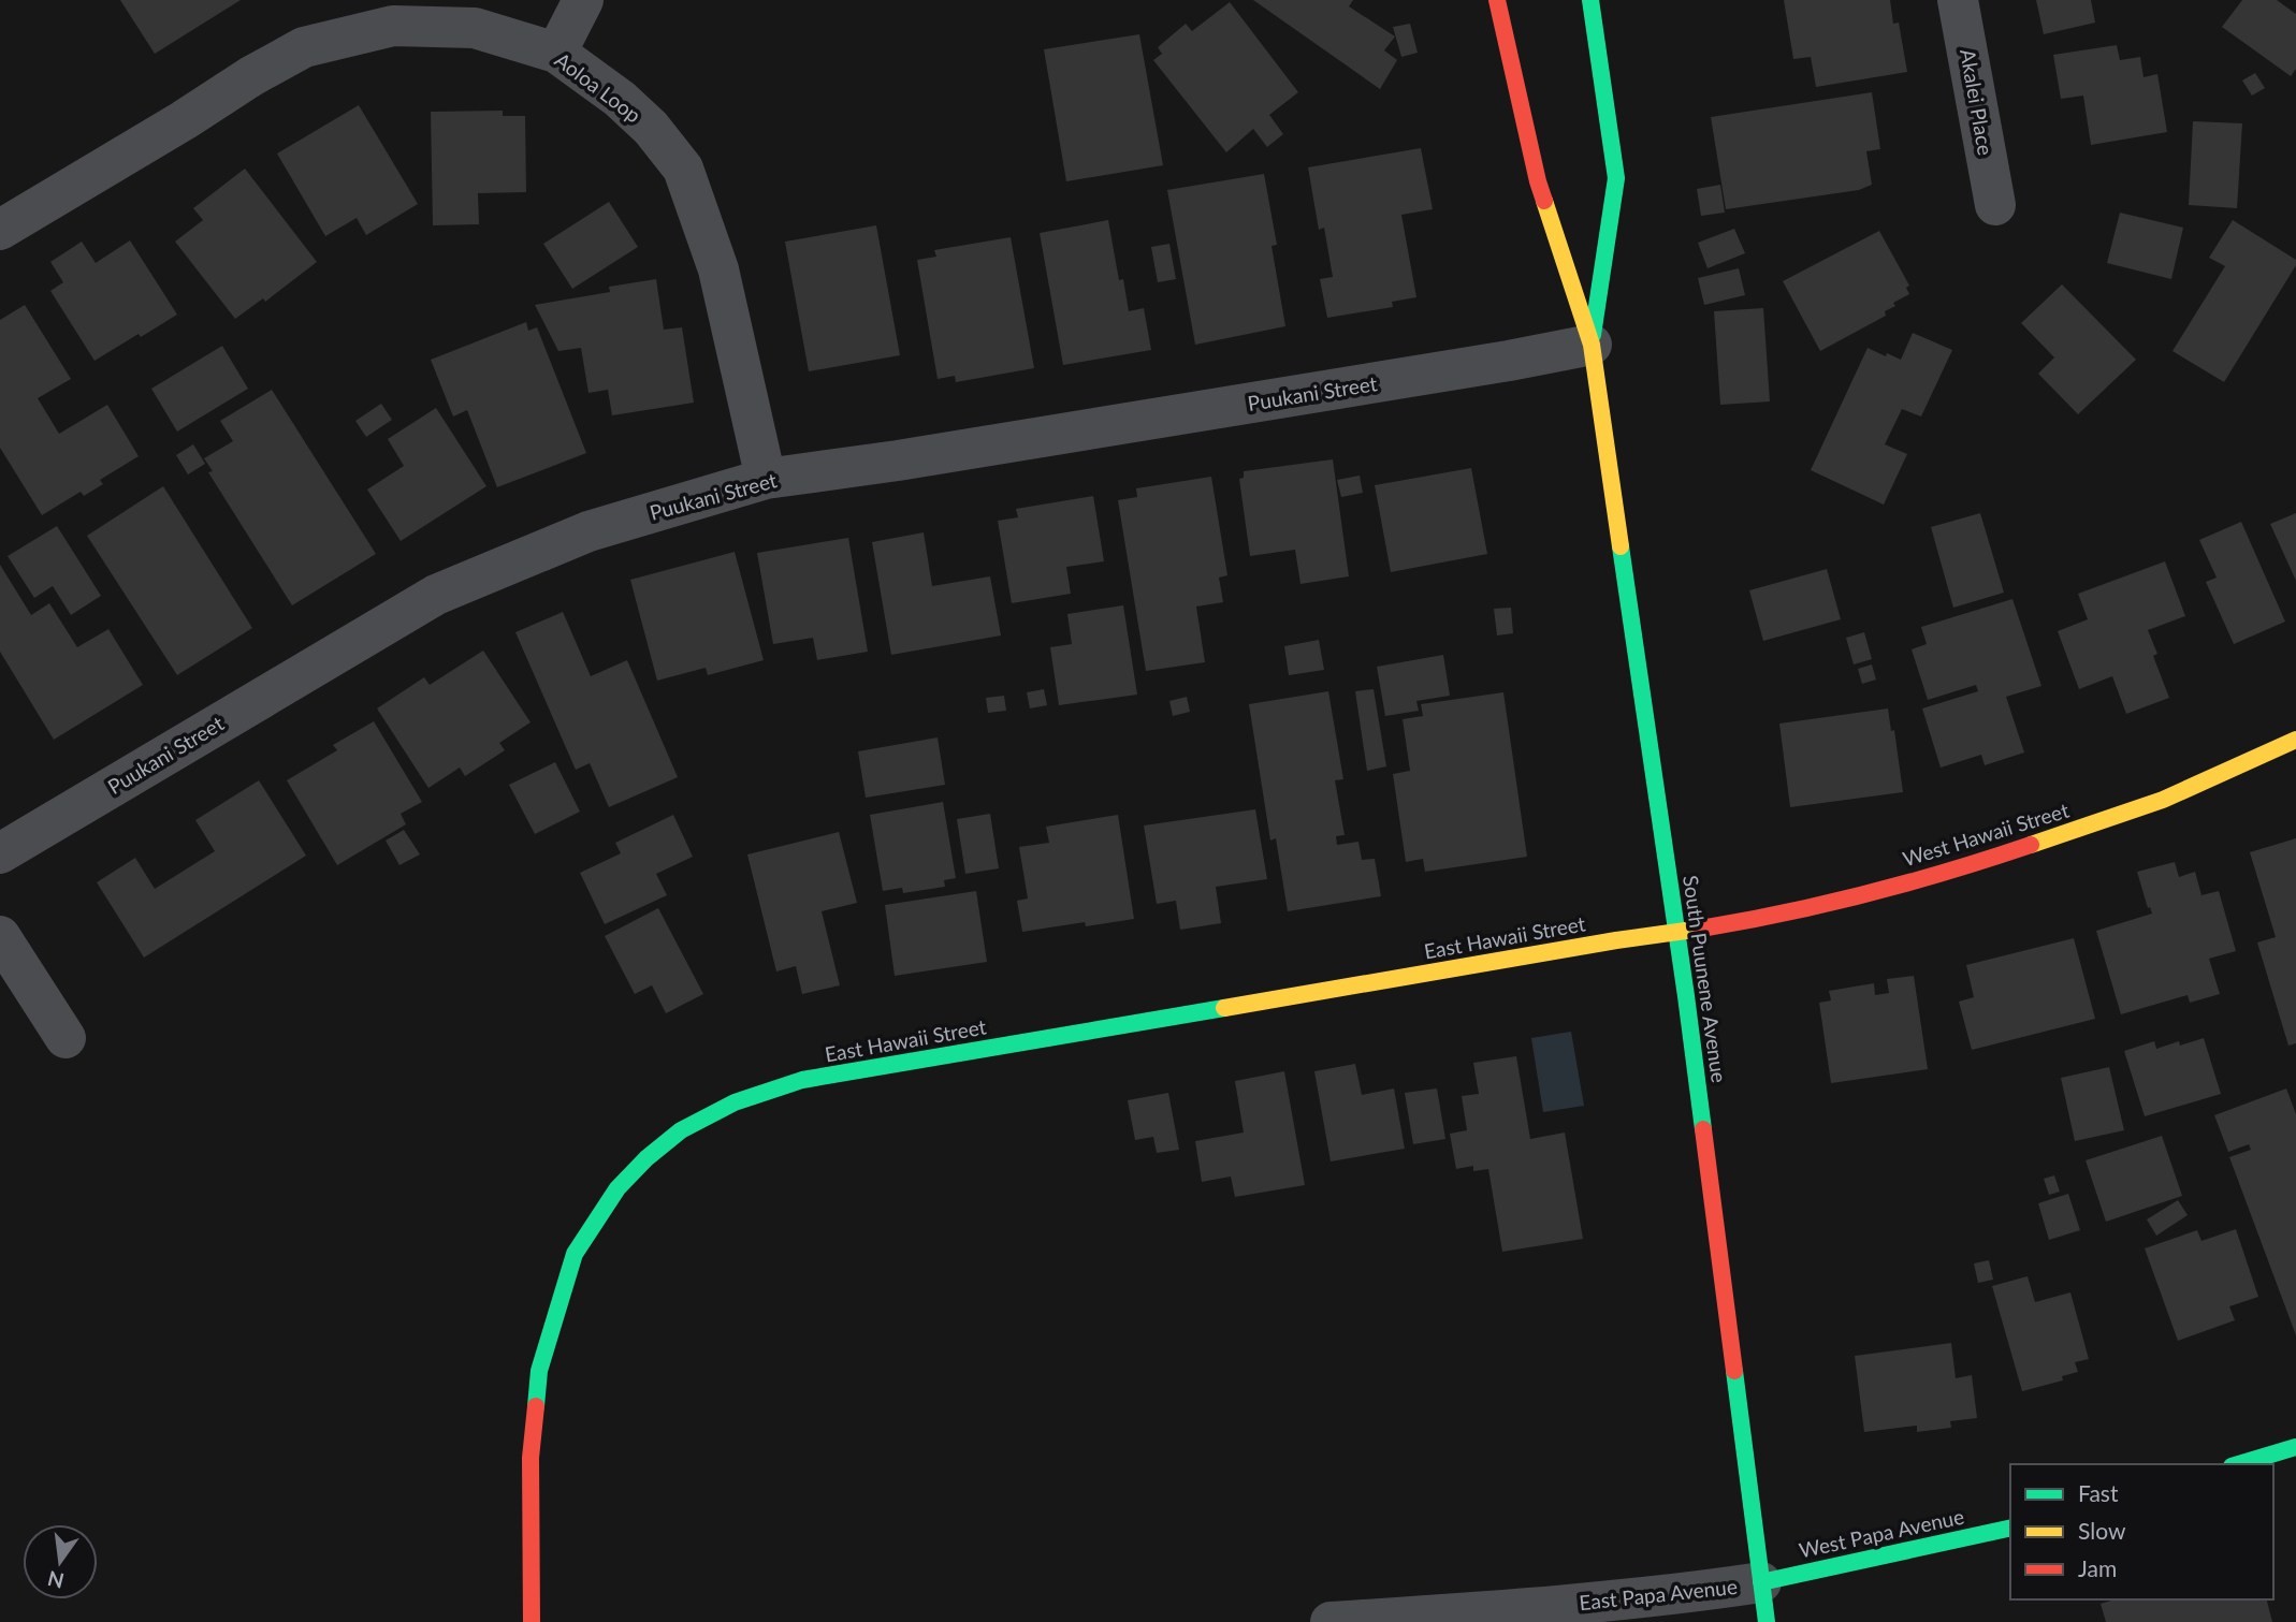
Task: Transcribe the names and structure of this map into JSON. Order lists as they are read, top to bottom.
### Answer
{
  "streets": {
    "street": [
      "Aoloa Loop",
      "Akalei Place",
      "Puukani Street",
      "West Hawaii Street",
      "East Hawaii Street",
      "South Puunene Avenue",
      "West Papa Avenue",
      "East Papa Avenue"
    ]
  },
  "crossings": [
    ["Aoloa Loop", "Puukani Street"],
    ["Puukani Street", "South Puunene Avenue"],
    ["West Hawaii Street", "East Hawaii Street"],
    ["West Hawaii Street", "South Puunene Avenue"],
    ["East Hawaii Street", "South Puunene Avenue"],
    ["South Puunene Avenue", "West Papa Avenue"],
    ["South Puunene Avenue", "East Papa Avenue"],
    ["West Papa Avenue", "East Papa Avenue"]
  ],
  "legend": ["Fast", "Slow", "Jam"],
  "north": "bottom"
}
